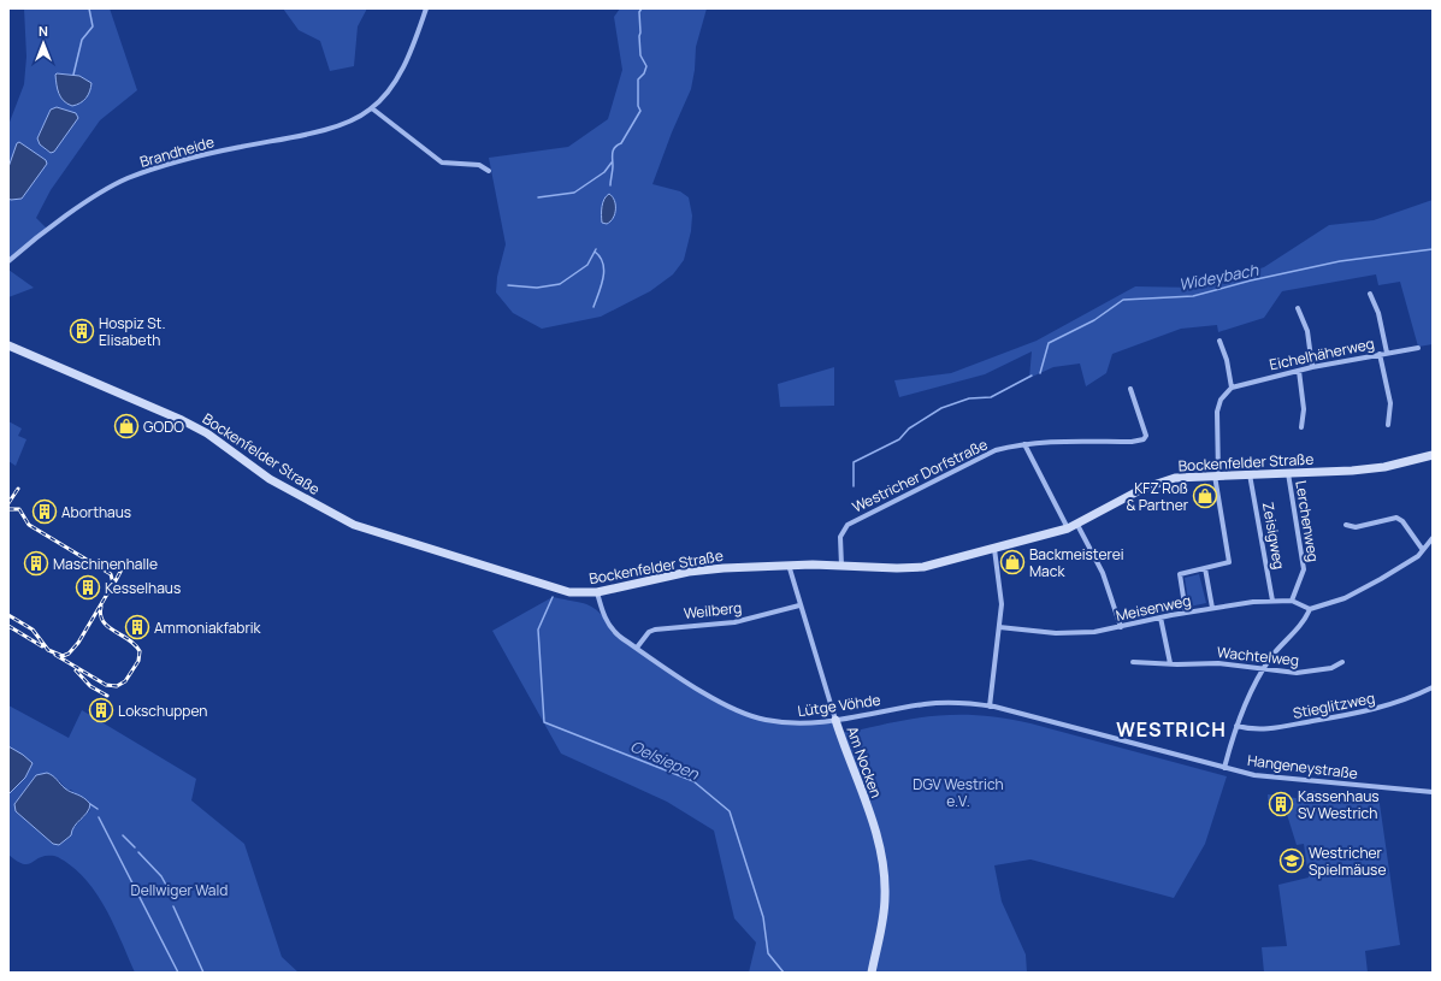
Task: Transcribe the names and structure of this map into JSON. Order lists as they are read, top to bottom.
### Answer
{
  "streets": {
    "main road": ["Bockenfelder Straße", "Am Nocken"],
    "street": [
      "Brandheide",
      "Eichelhäherweg",
      "Westricher Dorfstraße",
      "Lerchenweg",
      "Zeisigweg",
      "Meisenweg",
      "Weilberg",
      "Wachtelweg",
      "Lütge Vöhde",
      "Stieglitzweg",
      "Hangeneystraße"
    ]
  },
  "crossings": [
    ["Bockenfelder Straße", "Westricher Dorfstraße"],
    ["Bockenfelder Straße", "Lerchenweg"],
    ["Bockenfelder Straße", "Zeisigweg"],
    ["Bockenfelder Straße", "Lütge Vöhde"],
    ["Bockenfelder Straße", "Am Nocken"],
    ["Lerchenweg", "Meisenweg"],
    ["Zeisigweg", "Meisenweg"],
    ["Weilberg", "Lütge Vöhde"],
    ["Weilberg", "Am Nocken"],
    ["Lütge Vöhde", "Am Nocken"],
    ["Lütge Vöhde", "Hangeneystraße"]
  ],
  "districts": ["WESTRICH"],
  "water": ["Wideybach", "Oelsiepen"],
  "parks": ["DGV Westrich e.V.", "Dellwiger Wald"],
  "places": {
    "building": [
      "Hospiz St. Elisabeth",
      "Aborthaus",
      "Maschinenhalle",
      "Kesselhaus",
      "Ammoniakfabrik",
      "Lokschuppen",
      "Kassenhaus SV Westrich"
    ],
    "shop": ["GODO", "KFZ Roß & Partner", "Backmeisterei Mack"],
    "school or university": ["Westricher Spielmäuse"]
  },
  "north": "top"
}
